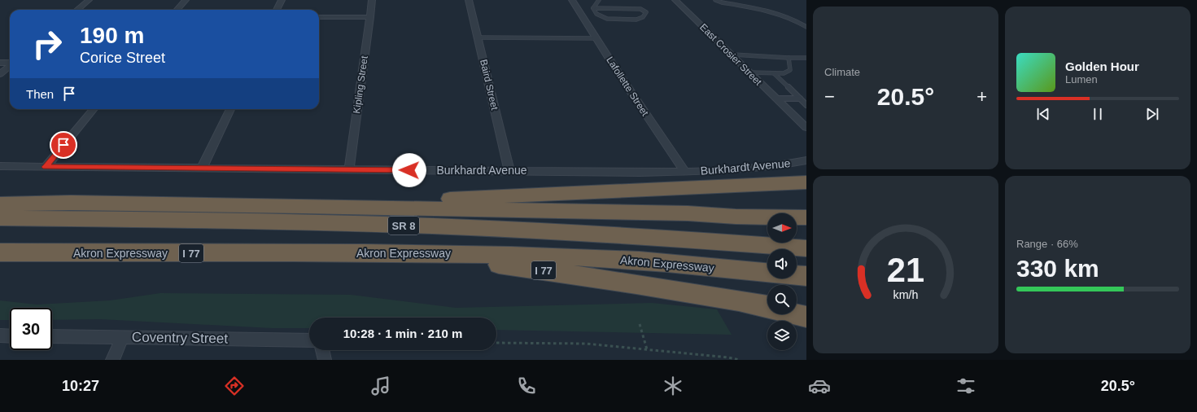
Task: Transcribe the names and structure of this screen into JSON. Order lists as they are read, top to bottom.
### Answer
{
  "streets": {
    "highway": ["SR 8", "Akron Expressway", "I 77"],
    "street": [
      "East Crosier Street",
      "Kipling Street",
      "Baird Street",
      "Lafollette Street",
      "Burkhardt Avenue",
      "Coventry Street"
    ]
  },
  "crossings": [
    ["Kipling Street", "Burkhardt Avenue"],
    ["Baird Street", "Burkhardt Avenue"],
    ["Lafollette Street", "Burkhardt Avenue"],
    ["Akron Expressway", "I 77"]
  ],
  "north": "right",
  "page": {
    "tile": [
      "Climate",
      ["Range · 66%", "330 km"]
    ],
    "turn": ["190 m", "Corice Street"],
    "song": ["Golden Hour", "Lumen"],
    "then": "Then",
    "heat": ["−", "20.5°", "+"],
    "limit": "30",
    "trip": "10:28 · 1 min · 210 m",
    "tabs": ["10:27", "20.5°"],
    "gauge": ["21", "km/h"]
  }
}
